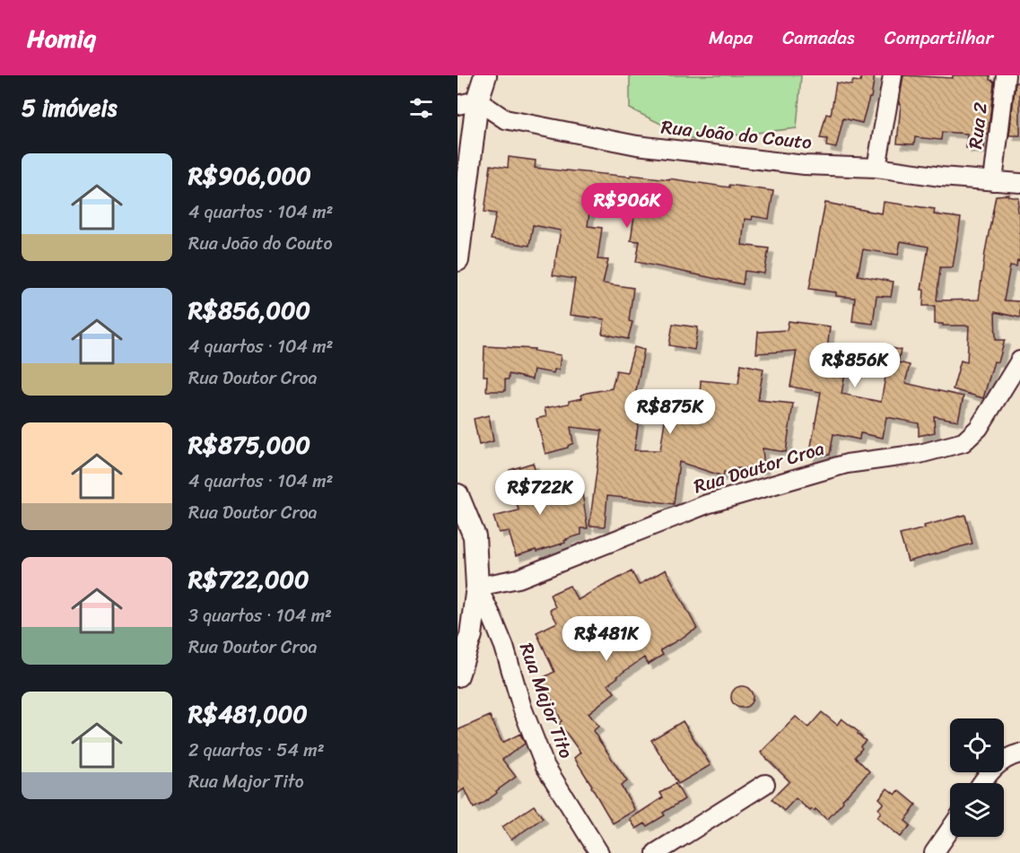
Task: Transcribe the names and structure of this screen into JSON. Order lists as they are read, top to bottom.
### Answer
{
  "streets": {
    "street": [
      "Rua 2",
      "Rua João do Couto",
      "Rua Doutor Croa",
      "Rua Major Tito"
    ]
  },
  "crossings": [
    ["Rua 2", "Rua João do Couto"],
    ["Rua Doutor Croa", "Rua Major Tito"]
  ],
  "page": {
    "header": "Homiq",
    "nav": ["Mapa", "Camadas", "Compartilhar"],
    "heading": "5 imóveis",
    "list": [
      {
        "name": "R$906,000",
        "note": "4 quartos · 104 m² · Rua João do Couto"
      },
      {
        "name": "R$856,000",
        "note": "4 quartos · 104 m² · Rua Doutor Croa"
      },
      {
        "name": "R$875,000",
        "note": "4 quartos · 104 m² · Rua Doutor Croa"
      },
      {
        "name": "R$722,000",
        "note": "3 quartos · 104 m² · Rua Doutor Croa"
      },
      {
        "name": "R$481,000",
        "note": "2 quartos · 54 m² · Rua Major Tito"
      }
    ],
    "price": [
      "R$906K",
      "R$856K",
      "R$875K",
      "R$722K",
      "R$481K"
    ]
  }
}
